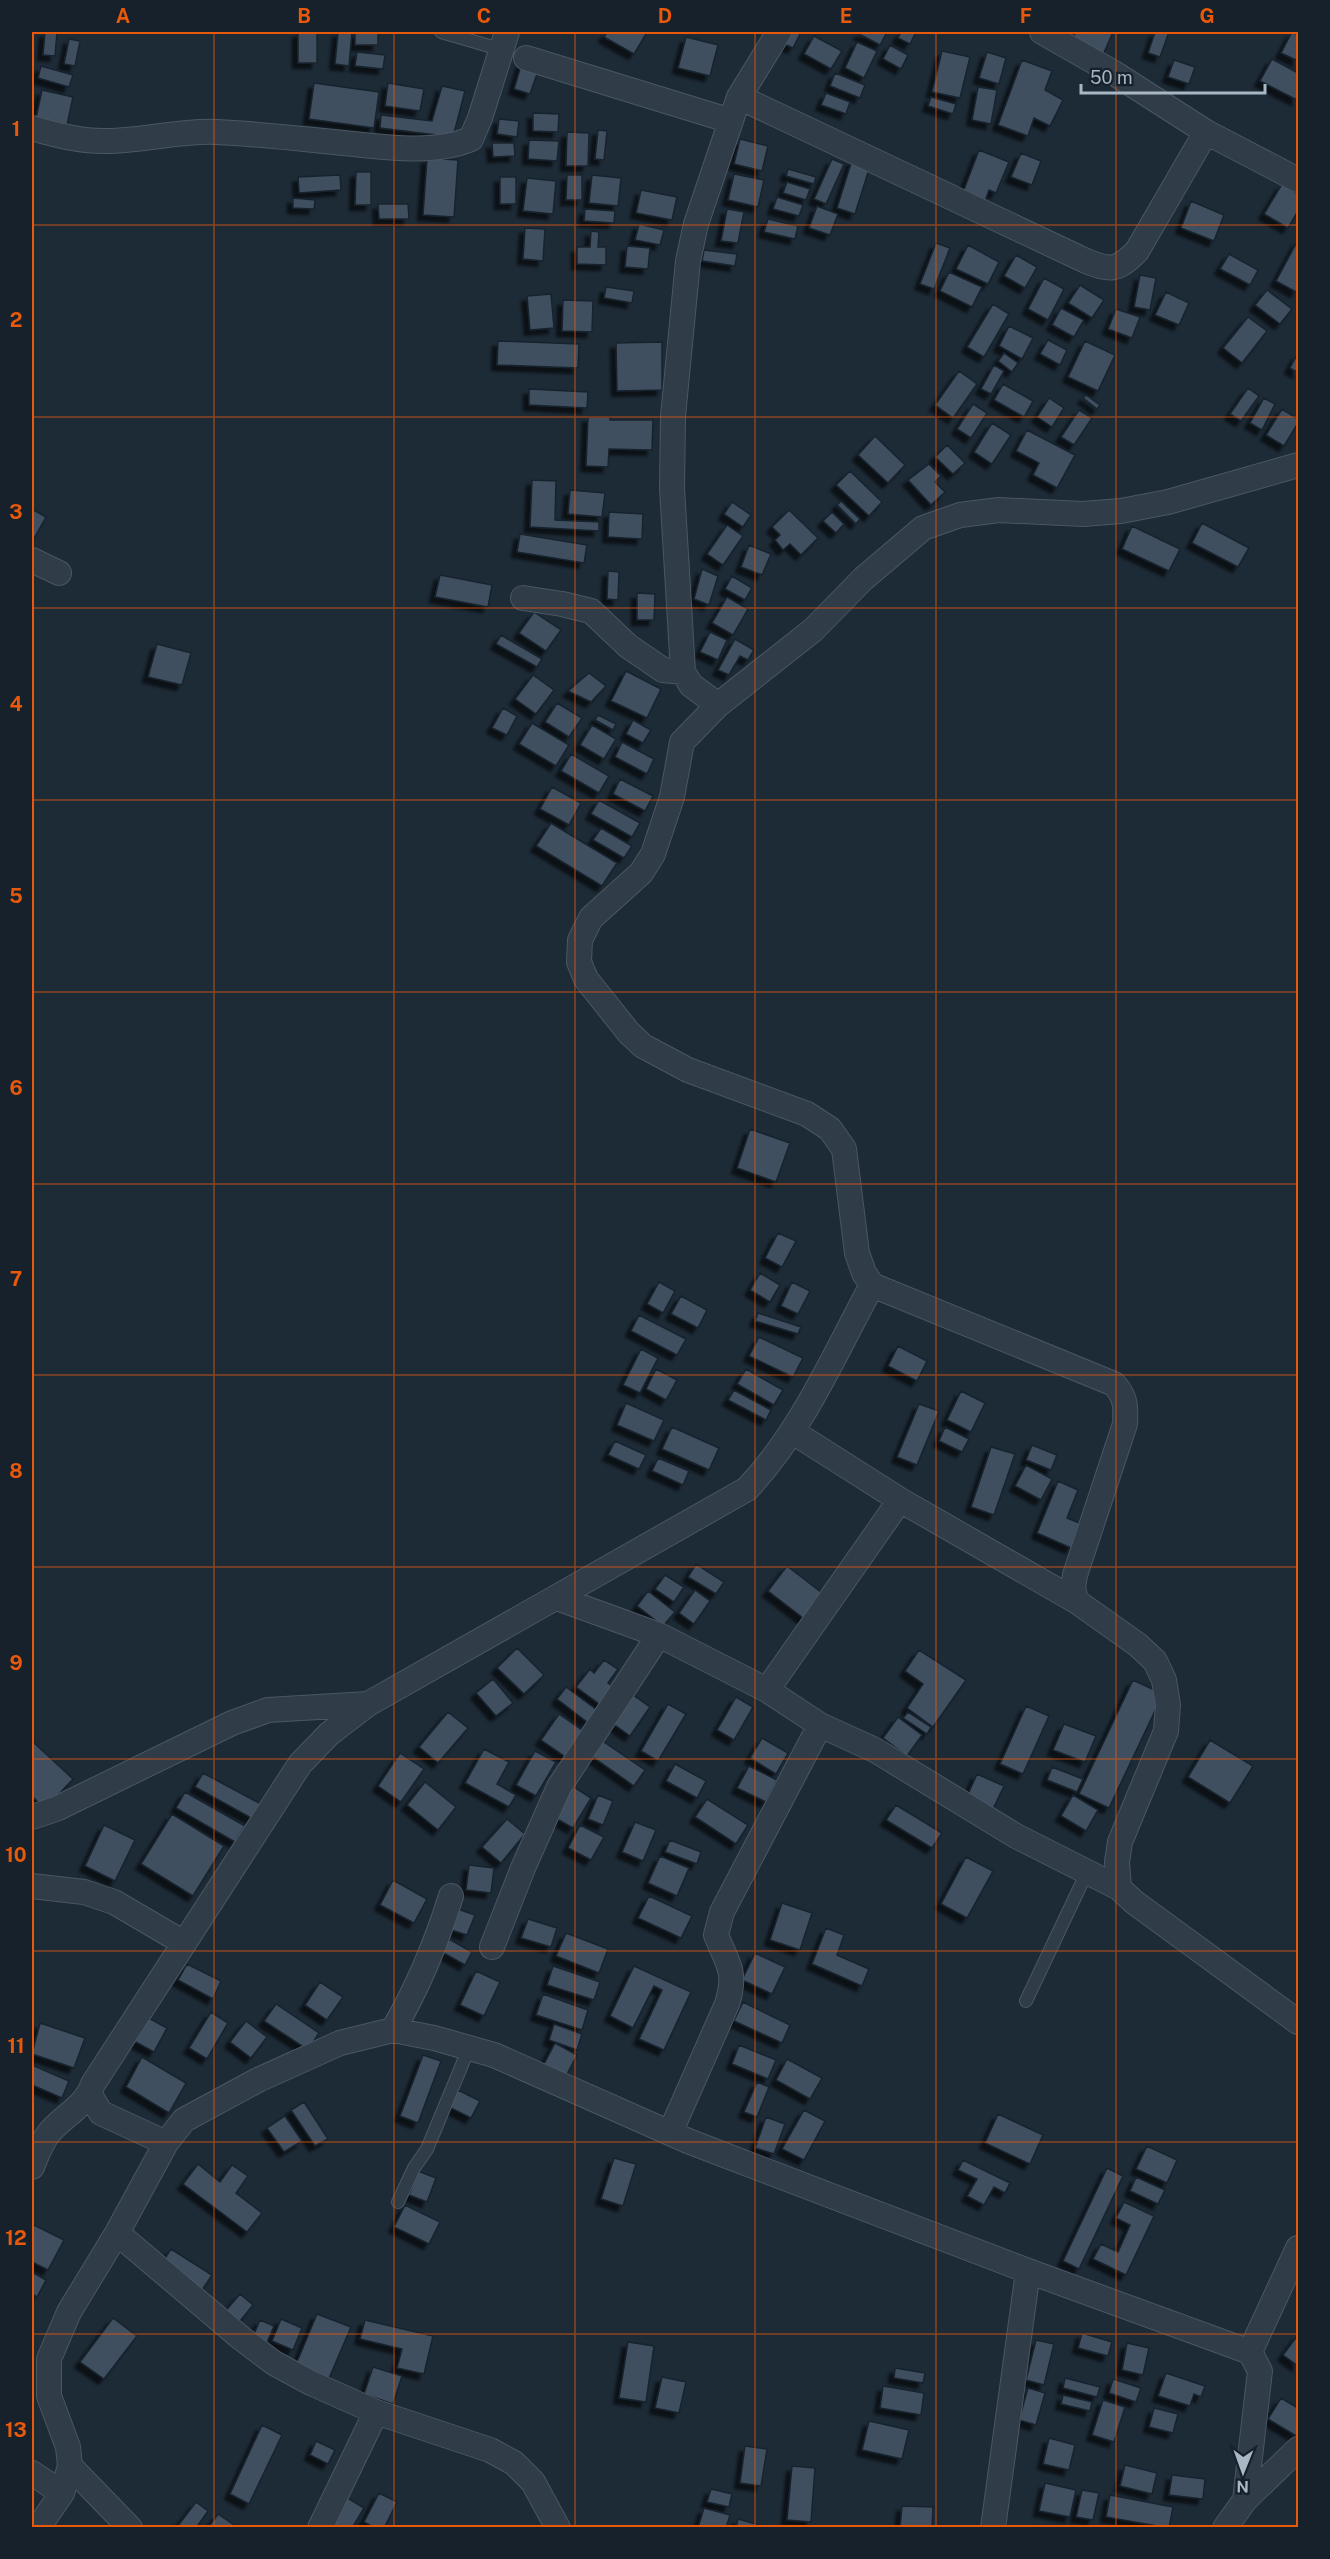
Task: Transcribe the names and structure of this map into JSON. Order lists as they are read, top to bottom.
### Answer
{
  "scale_bar": "50 m",
  "north": "bottom",
  "grid": {
    "columns": [
      "A",
      "B",
      "C",
      "D",
      "E",
      "F",
      "G"
    ],
    "rows": [
      "1",
      "2",
      "3",
      "4",
      "5",
      "6",
      "7",
      "8",
      "9",
      "10",
      "11",
      "12",
      "13"
    ]
  }
}
